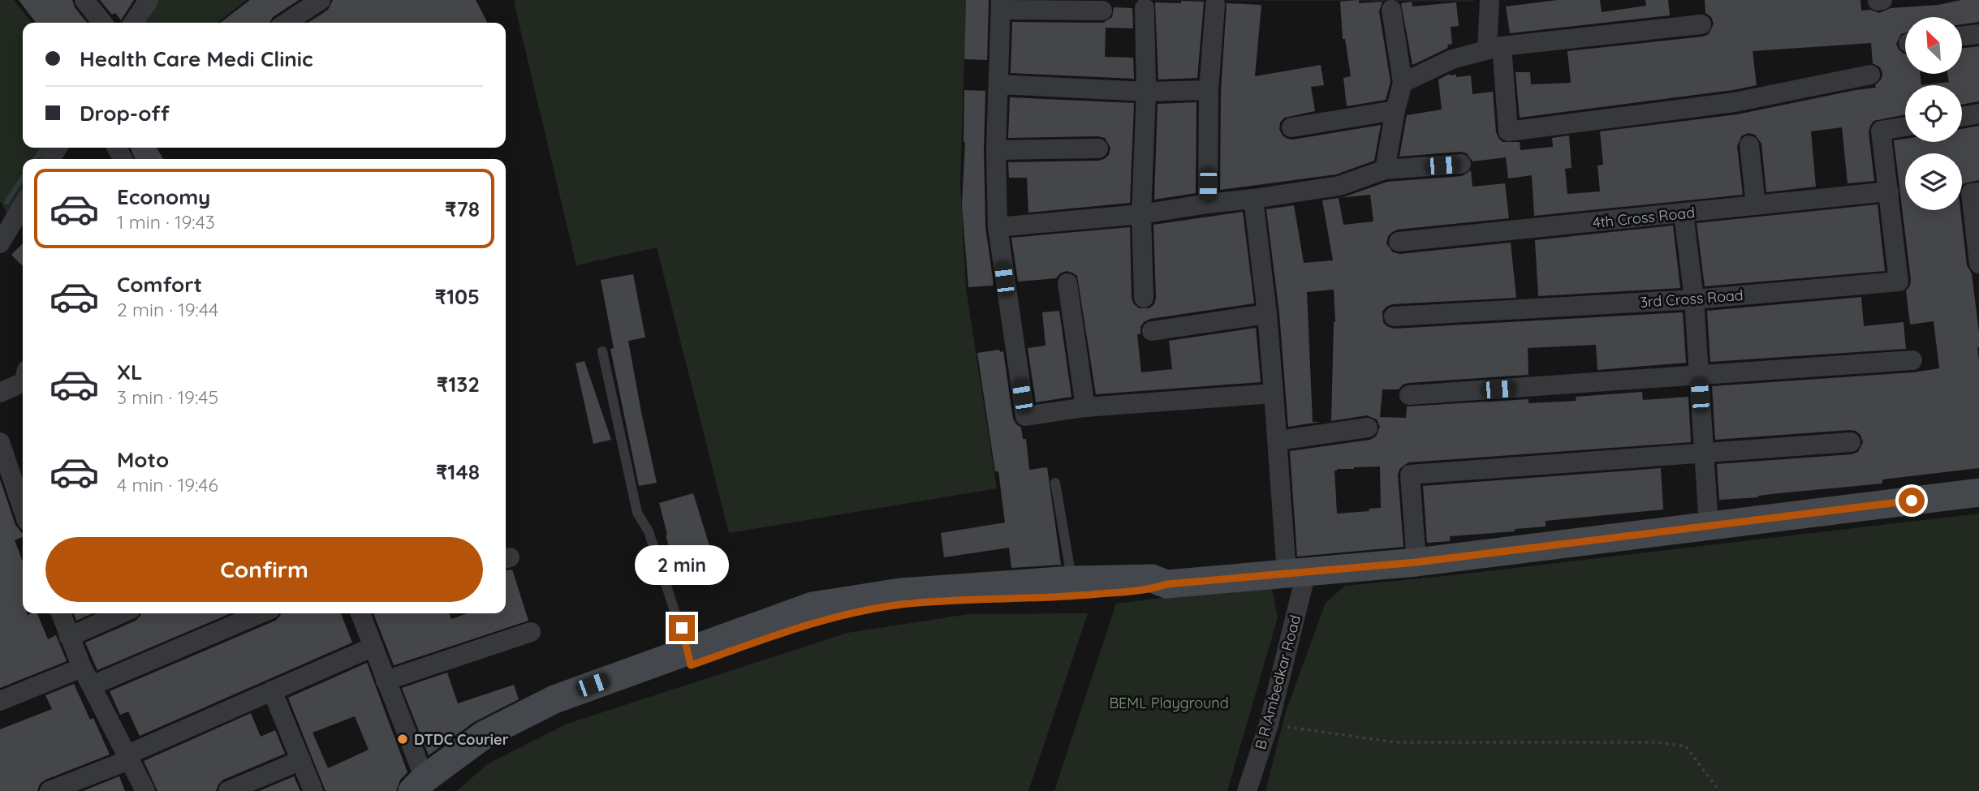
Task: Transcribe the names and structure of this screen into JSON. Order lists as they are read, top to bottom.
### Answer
{
  "streets": {
    "street": ["4th Cross Road", "3rd Cross Road", "B R Ambedkar Road"]
  },
  "crossings": [
    ["4th Cross Road", "3rd Cross Road"]
  ],
  "parks": ["BEML Playground"],
  "places": ["DTDC Courier"],
  "north": "top left",
  "page": {
    "banner": ["Health Care Medi Clinic", "Drop-off"],
    "list": [
      {
        "name": "Economy",
        "note": "1 min · 19:43",
        "value": "₹78"
      },
      {
        "name": "Comfort",
        "note": "2 min · 19:44",
        "value": "₹105"
      },
      {
        "name": "XL",
        "note": "3 min · 19:45",
        "value": "₹132"
      },
      {
        "name": "Moto",
        "note": "4 min · 19:46",
        "value": "₹148"
      }
    ],
    "buttons": "Confirm",
    "bubble": "2 min"
  }
}
